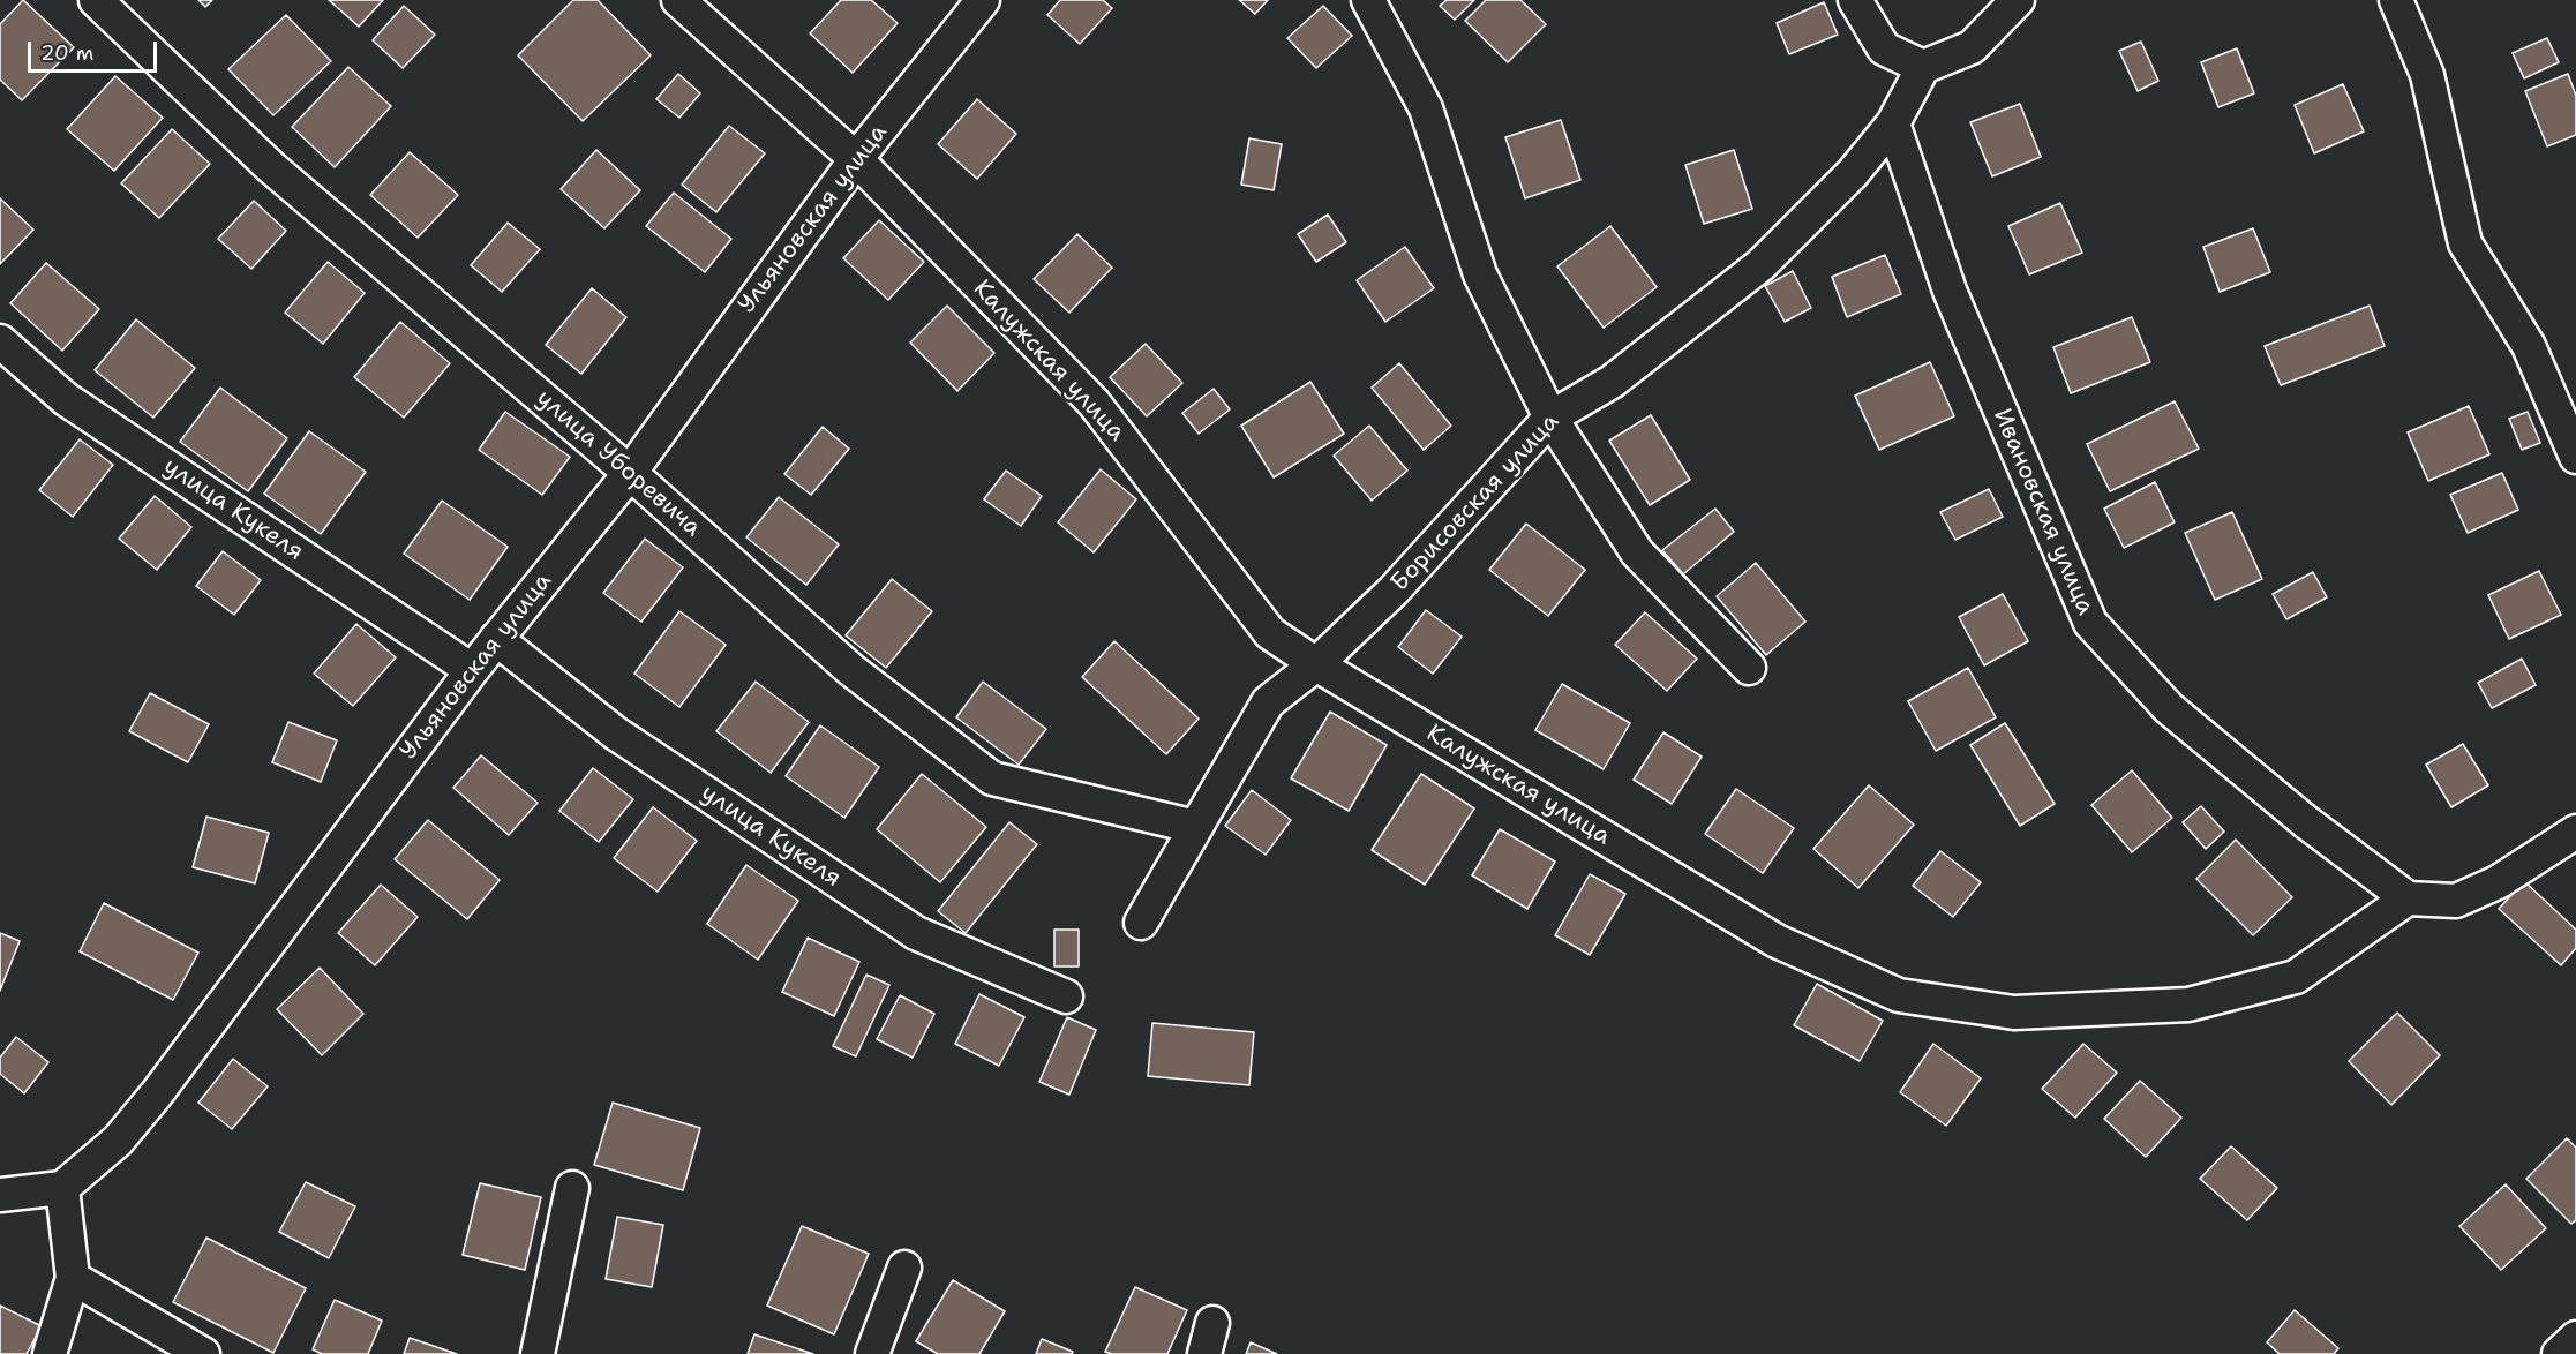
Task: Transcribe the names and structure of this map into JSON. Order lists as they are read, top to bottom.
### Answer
{
  "streets": {
    "street": [
      "Ульяновская улица",
      "Калужская улица",
      "улица Уборевича",
      "Борисовская улица",
      "улица Кукеля",
      "Ивановская улица"
    ]
  },
  "crossings": [
    ["Ульяновская улица", "Калужская улица"],
    ["Ульяновская улица", "улица Уборевича"],
    ["Ульяновская улица", "улица Кукеля"],
    ["Калужская улица", "Борисовская улица"],
    ["Калужская улица", "Ивановская улица"],
    ["улица Уборевича", "Борисовская улица"],
    ["Борисовская улица", "Ивановская улица"]
  ],
  "scale_bar": "20 m"
}
